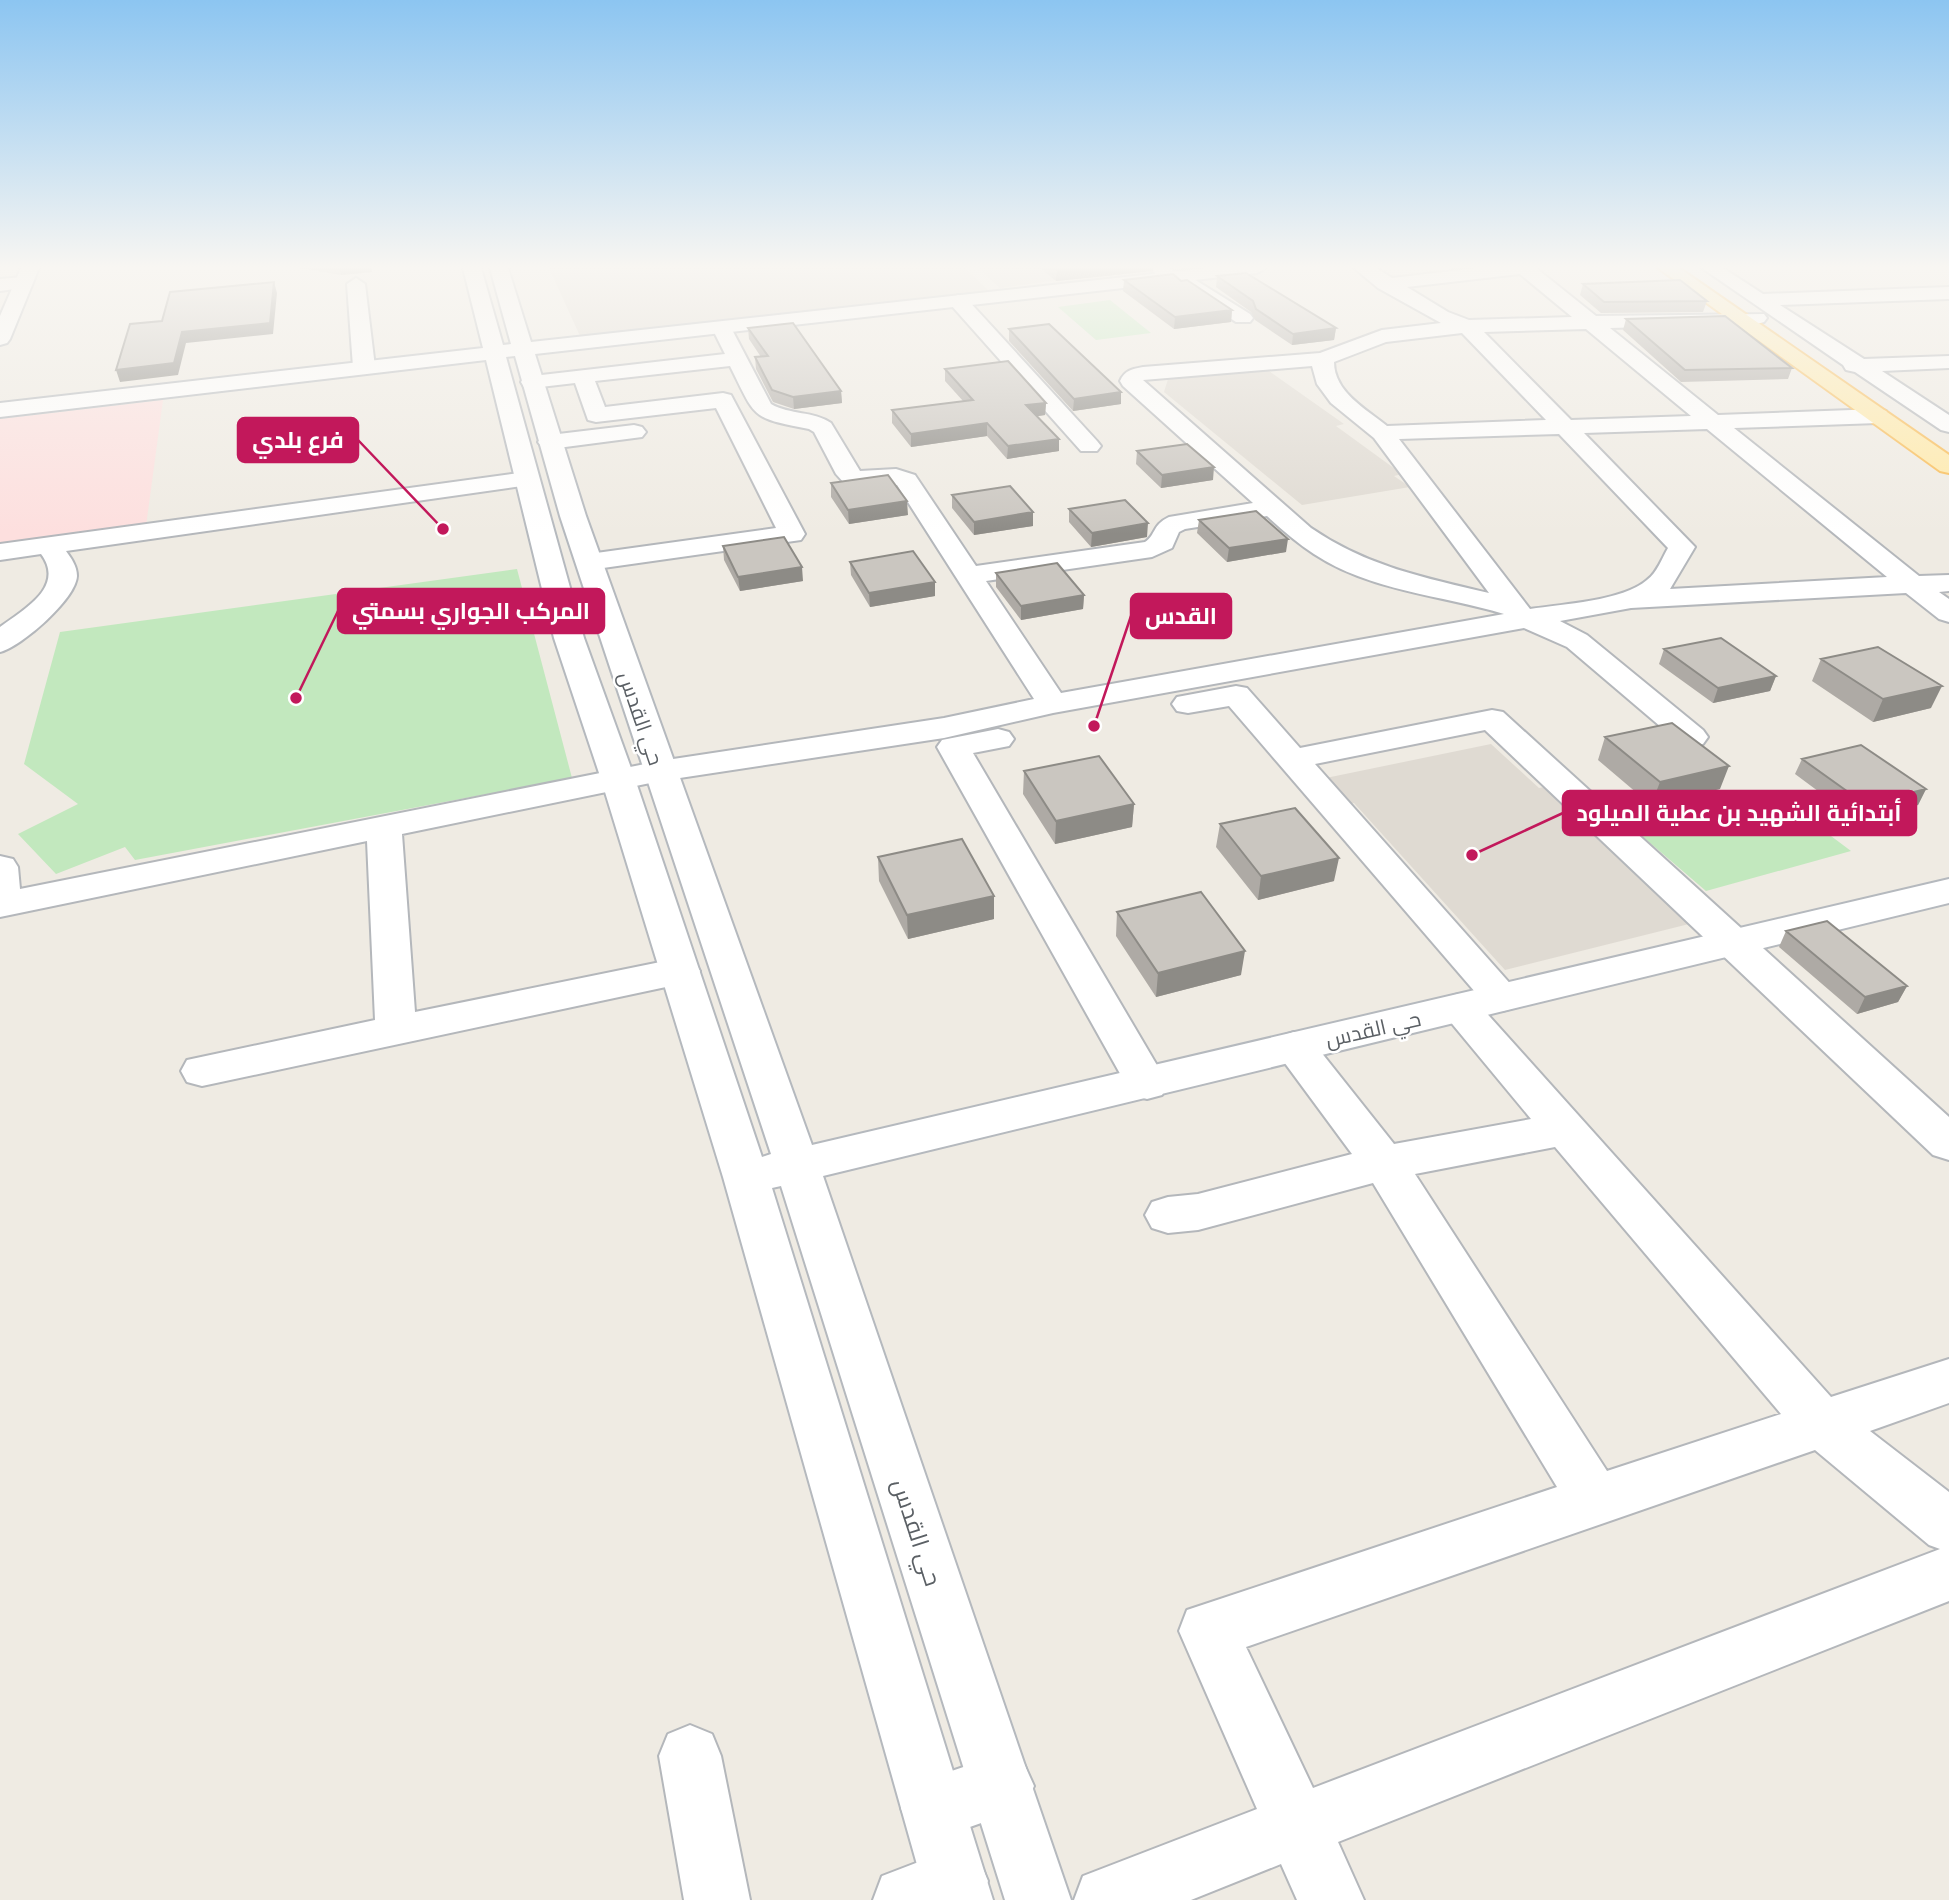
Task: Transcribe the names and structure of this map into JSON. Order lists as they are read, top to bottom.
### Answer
{
  "streets": {
    "street": ["حي القدس"]
  },
  "places": [
    "فرع بلدي",
    "المركب الجواري بسمتي",
    "القدس",
    "أبتدائية الشهيد بن عطية الميلود"
  ]
}
